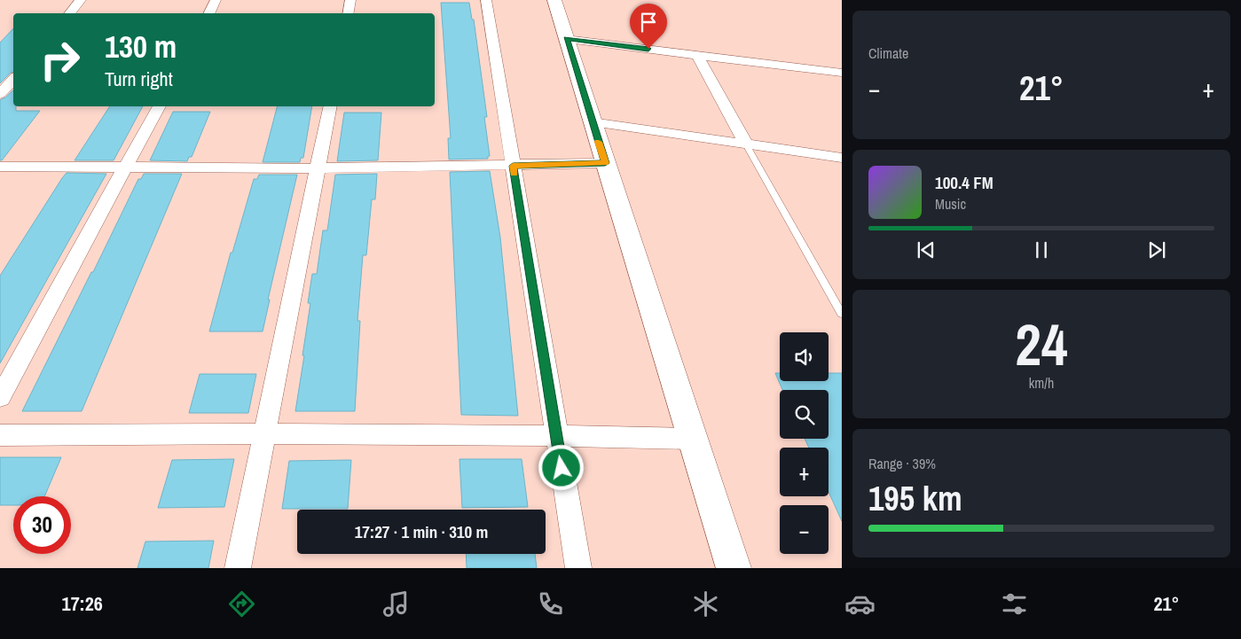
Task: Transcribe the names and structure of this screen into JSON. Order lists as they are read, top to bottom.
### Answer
{
  "page": {
    "tile": [
      "Climate",
      ["24", "km/h"],
      ["Range · 39%", "195 km"]
    ],
    "turn": ["130 m", "Turn right"],
    "heat": ["−", "21°", "+"],
    "song": ["100.4 FM", "Music"],
    "map_buttons": ["+", "−"],
    "limit": "30",
    "trip": "17:27 · 1 min · 310 m",
    "tabs": ["17:26", "21°"]
  }
}
